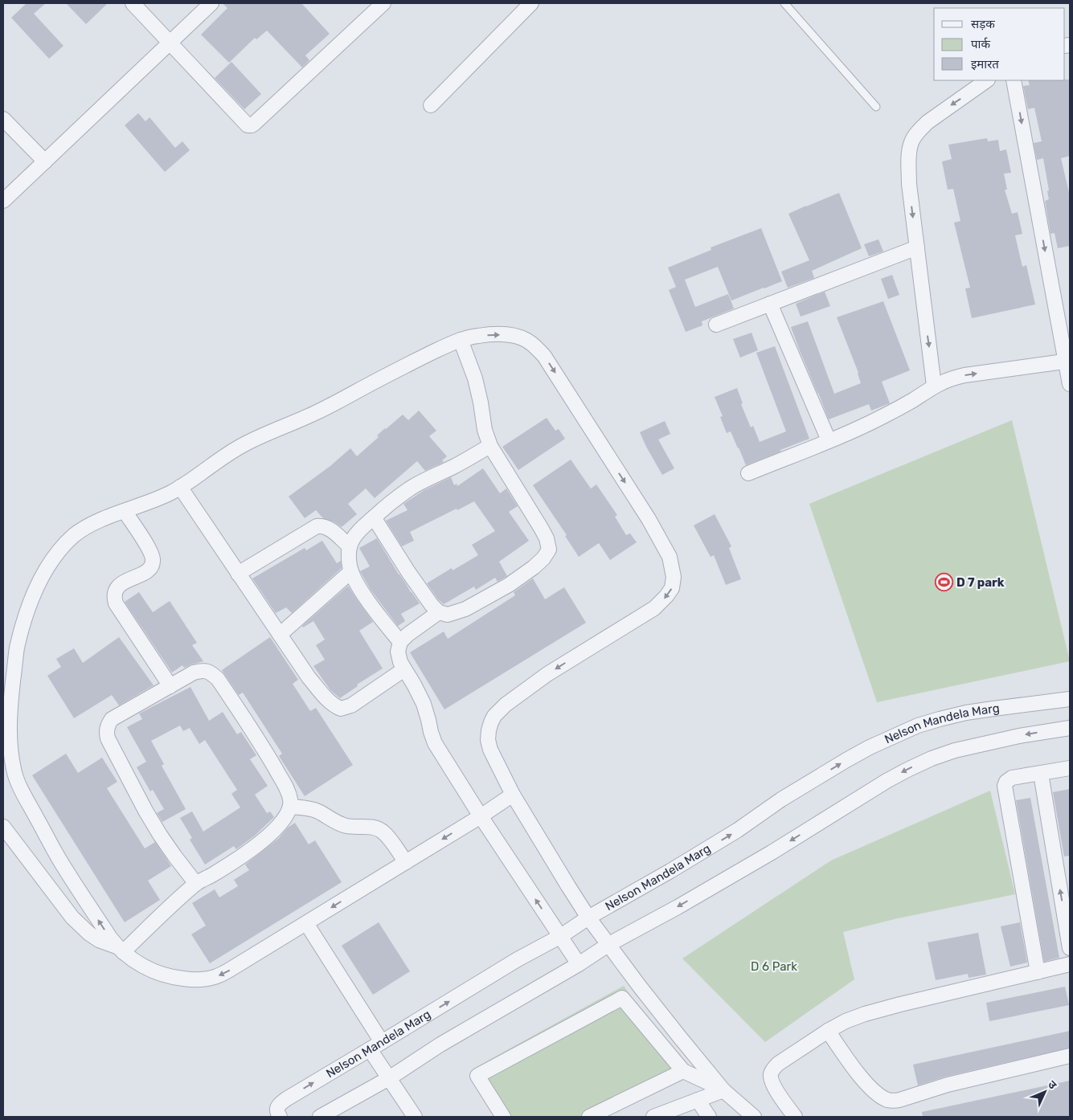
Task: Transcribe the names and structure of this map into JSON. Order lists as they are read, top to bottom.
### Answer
{
  "streets": {
    "street": ["Nelson Mandela Marg"]
  },
  "parks": ["D 6 Park"],
  "places": {
    "sports": ["D 7 park"]
  },
  "legend": ["सड़क", "पार्क", "इमारत"],
  "north": "top right"
}
